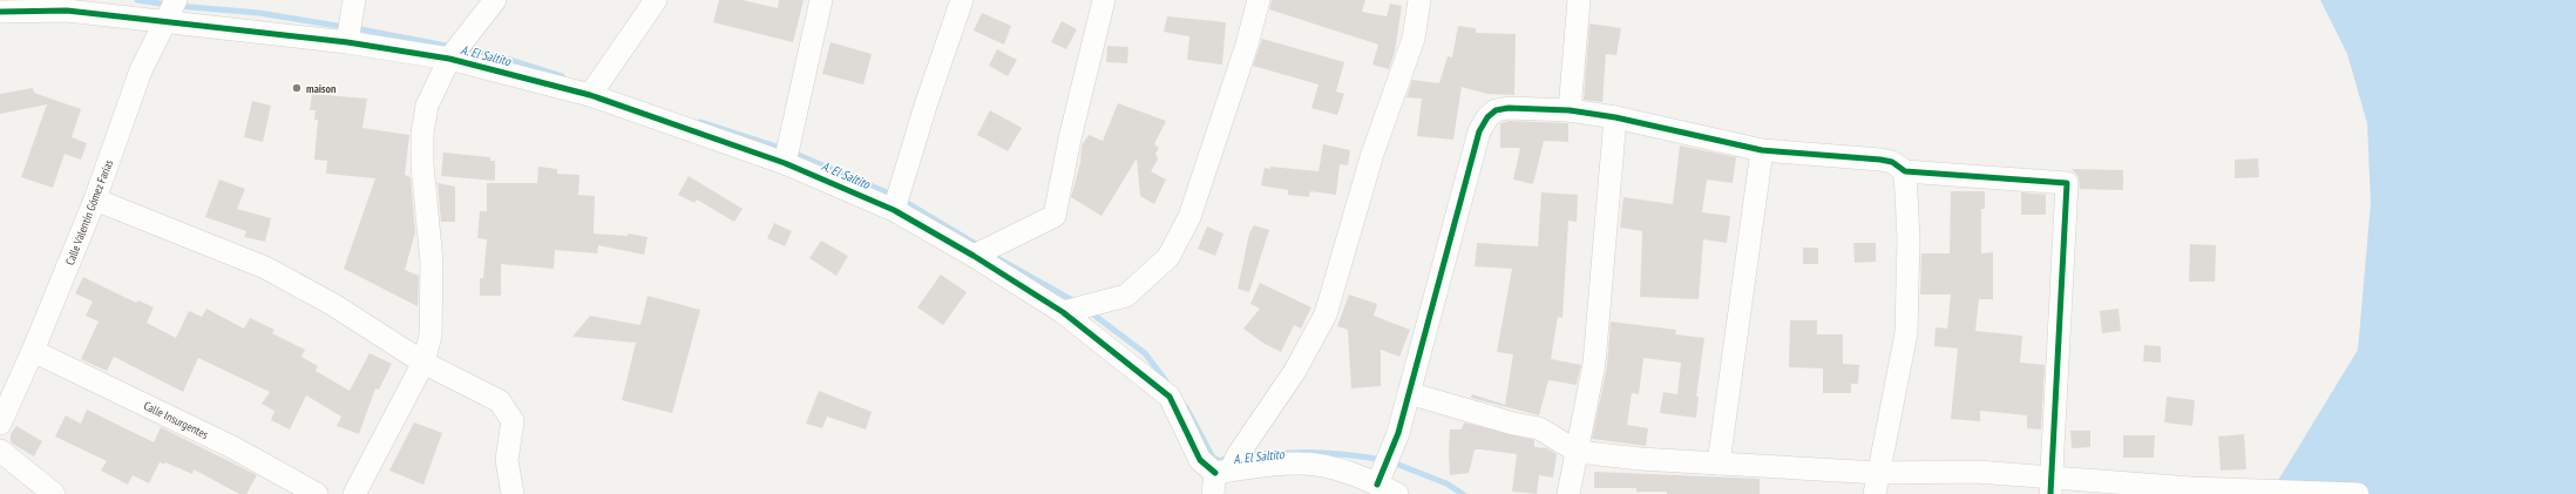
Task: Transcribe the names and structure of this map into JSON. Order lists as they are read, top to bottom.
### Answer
{
  "streets": {
    "street": ["Calle Valentín Gómez Farías", "Calle Insurgentes"]
  },
  "crossings": [
    ["Calle Valentín Gómez Farías", "Calle Insurgentes"]
  ],
  "water": ["A. El Saltito"],
  "places": ["maison"]
}
